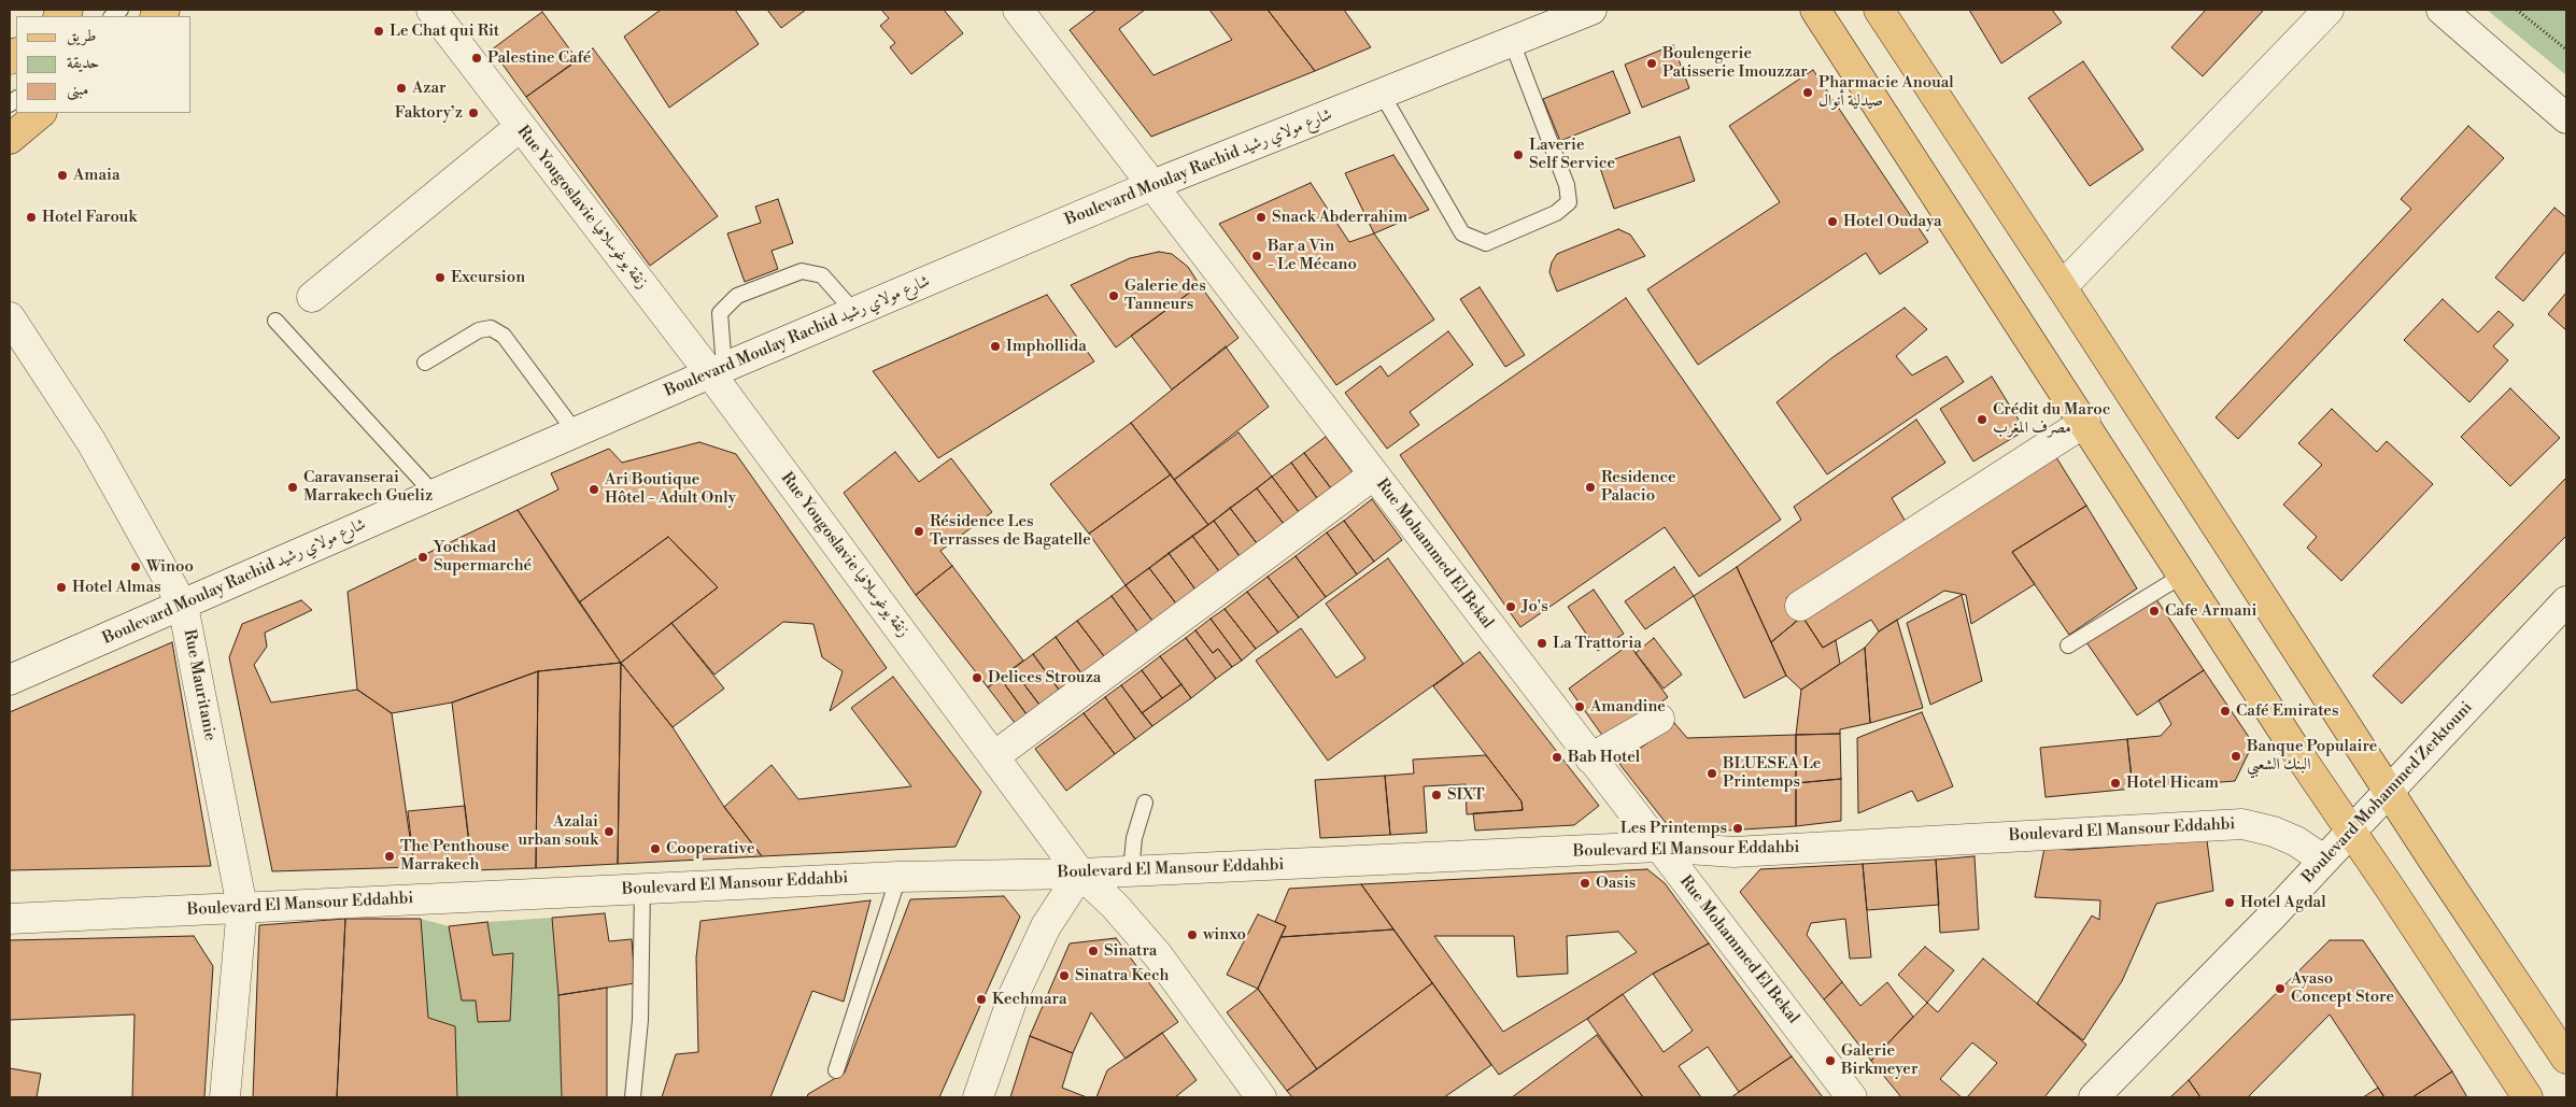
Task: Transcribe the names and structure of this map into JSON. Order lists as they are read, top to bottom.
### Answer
{
  "streets": {
    "street": [
      "Boulevard Moulay Rachid شارع مولاي رشيد",
      "Rue Yougoslavie زنقة يوغوسلافيا",
      "Rue Mohammed El Bekal",
      "Rue Mauritanie",
      "Boulevard Mohammed Zerktouni",
      "Boulevard El Mansour Eddahbi"
    ]
  },
  "crossings": [
    ["Boulevard Moulay Rachid شارع مولاي رشيد", "Rue Yougoslavie زنقة يوغوسلافيا"],
    ["Boulevard Moulay Rachid شارع مولاي رشيد", "Rue Mohammed El Bekal"],
    ["Boulevard Moulay Rachid شارع مولاي رشيد", "Rue Mauritanie"],
    ["Rue Yougoslavie زنقة يوغوسلافيا", "Boulevard El Mansour Eddahbi"],
    ["Rue Mohammed El Bekal", "Boulevard El Mansour Eddahbi"],
    ["Rue Mauritanie", "Boulevard El Mansour Eddahbi"],
    ["Boulevard Mohammed Zerktouni", "Boulevard El Mansour Eddahbi"]
  ],
  "places": [
    "Le Chat qui Rit",
    "Palestine Café",
    "Boulengerie Patisserie Imouzzar",
    "Azar",
    "Pharmacie Anoual صيدلية أنوال",
    "Faktory’z",
    "Laverie Self Service",
    "Amaia",
    "Hotel Farouk",
    "Snack Abderrahim",
    "Hotel Oudaya",
    "Bar a Vin - Le Mécano",
    "Excursion",
    "Galerie des Tanneurs",
    "Imphollida",
    "Crédit du Maroc مصرف المغرب",
    "Caravanserai Marrakech Gueliz",
    "Residence Palacio",
    "Ari Boutique Hôtel - Adult Only",
    "Résidence Les Terrasses de Bagatelle",
    "Yochkad Supermarché",
    "Winoo",
    "Hotel Almas",
    "Jo's",
    "Cafe Armani",
    "La Trattoria",
    "Delices Strouza",
    "Amandine",
    "Café Emirates",
    "Banque Populaire البنك الشعبي",
    "Bab Hotel",
    "BLUESEA Le Printemps",
    "Hotel Hicam",
    "SIXT",
    "Les Printemps",
    "Azalai urban souk",
    "Cooperative",
    "The Penthouse Marrakech",
    "Oasis",
    "Hotel Agdal",
    "winxo",
    "Sinatra",
    "Sinatra Kech",
    "Ayaso Concept Store",
    "Kechmara",
    "Galerie Birkmeyer"
  ],
  "legend": ["طريق", "حديقة", "مبنى"]
}
